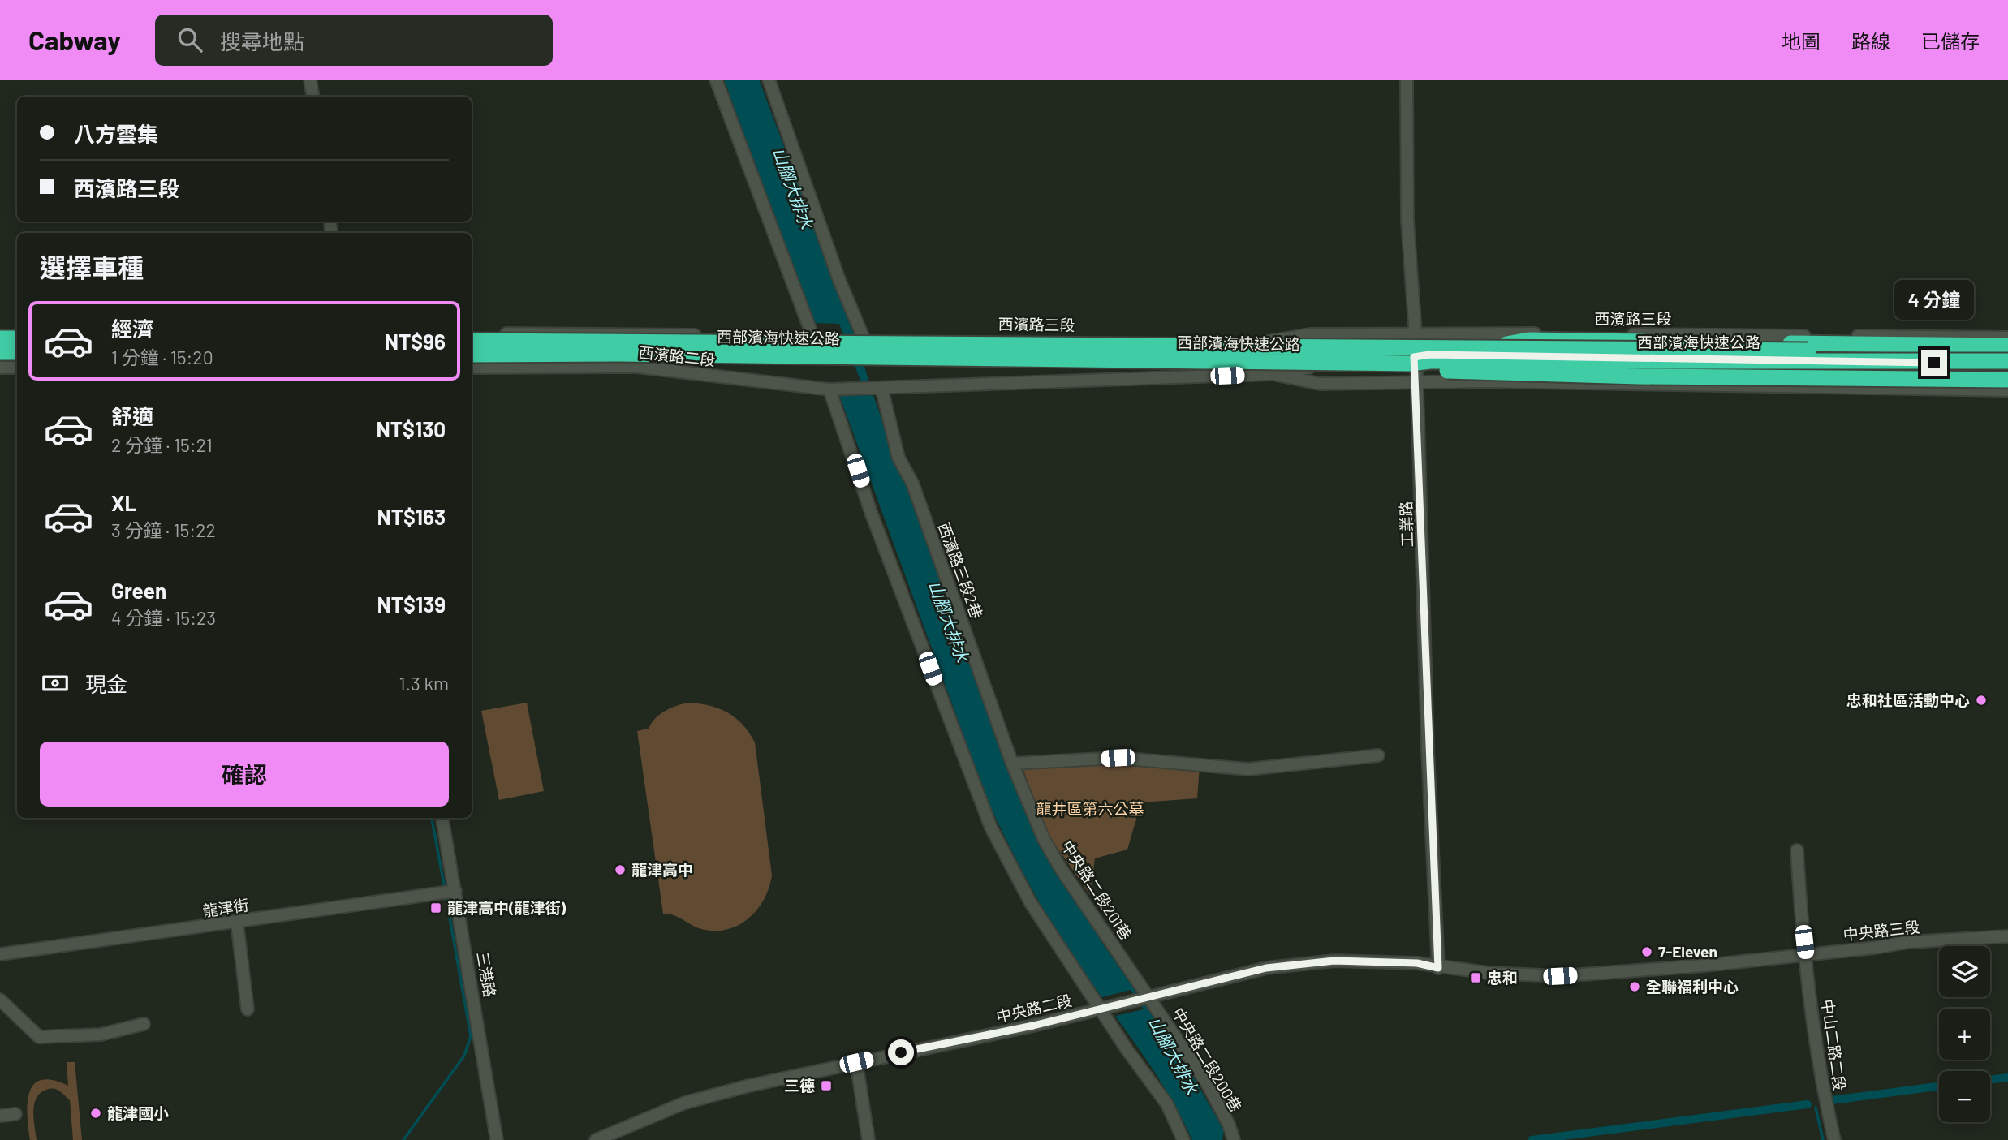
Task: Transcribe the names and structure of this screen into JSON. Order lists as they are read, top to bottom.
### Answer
{
  "streets": {
    "highway": ["西部濱海快速公路"],
    "street": [
      "西濱路三段",
      "西濱路二段",
      "工業路",
      "西濱路三段2巷",
      "中央路二段201巷",
      "龍津街",
      "中央路三段",
      "三港路",
      "中央路二段",
      "中山二路二段",
      "中央路二段200巷"
    ]
  },
  "crossings": [
    ["西濱路三段", "西部濱海快速公路"],
    ["西濱路三段", "西濱路二段"],
    ["西濱路三段", "工業路"],
    ["西濱路三段", "西濱路三段2巷"],
    ["西部濱海快速公路", "工業路"],
    ["西濱路二段", "西濱路三段2巷"],
    ["工業路", "中央路二段"],
    ["西濱路三段2巷", "中央路二段201巷"],
    ["中央路二段201巷", "中央路二段"],
    ["中央路二段201巷", "中央路二段200巷"],
    ["龍津街", "三港路"],
    ["中央路三段", "中央路二段"],
    ["中央路三段", "中山二路二段"],
    ["中央路二段", "中央路二段200巷"]
  ],
  "water": ["山腳大排水"],
  "parks": ["龍井區第六公墓"],
  "places": {
    "other": [
      "忠和社區活動中心",
      "龍津高中",
      "7-Eleven",
      "全聯福利中心",
      "龍津國小"
    ],
    "transit": ["龍津高中(龍津街)", "忠和", "三德"]
  },
  "page": {
    "header": "Cabway",
    "search": "搜尋地點",
    "nav": ["地圖", "路線", "已儲存"],
    "banner": ["八方雲集", "西濱路三段"],
    "heading": "選擇車種",
    "bubble": "4 分鐘",
    "list": [
      {
        "name": "經濟",
        "note": "1 分鐘 · 15:20",
        "value": "NT$96"
      },
      {
        "name": "舒適",
        "note": "2 分鐘 · 15:21",
        "value": "NT$130"
      },
      {
        "name": "XL",
        "note": "3 分鐘 · 15:22",
        "value": "NT$163"
      },
      {
        "name": "Green",
        "note": "4 分鐘 · 15:23",
        "value": "NT$139"
      }
    ],
    "pay": ["現金", "1.3 km"],
    "buttons": "確認",
    "map_buttons": ["+", "−"]
  }
}
